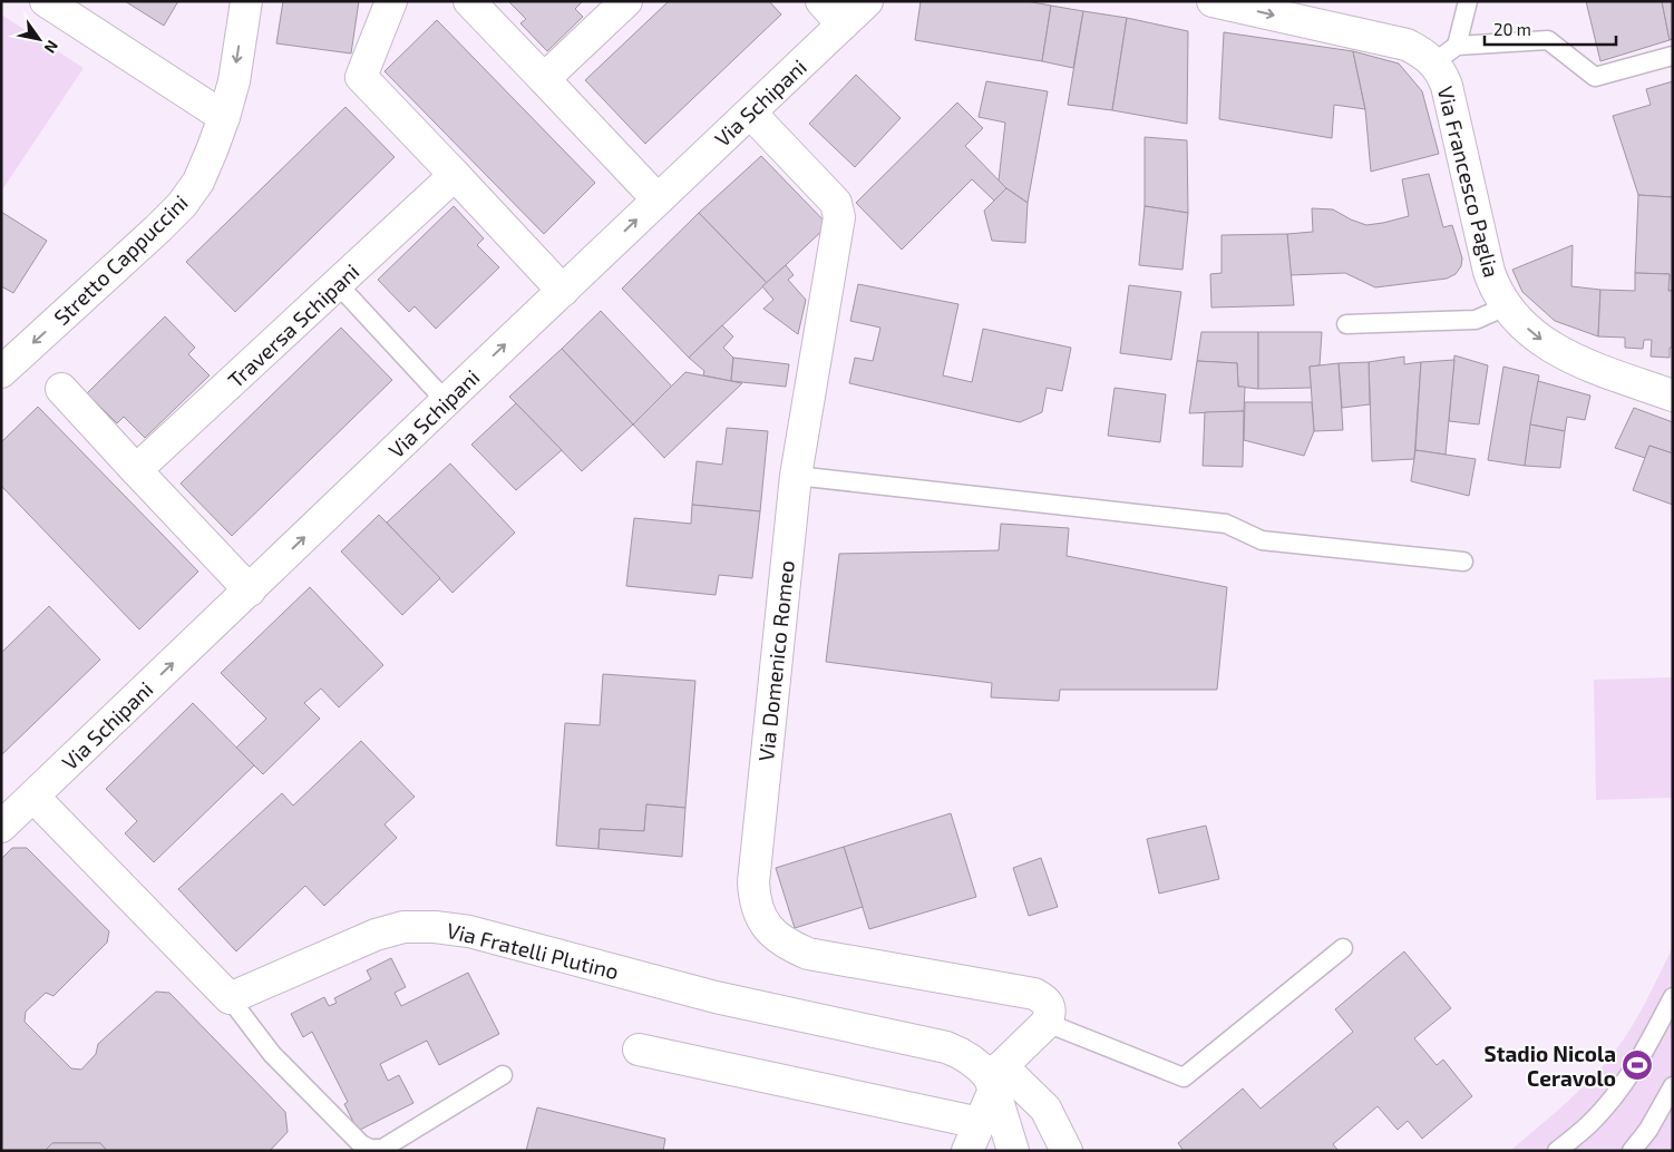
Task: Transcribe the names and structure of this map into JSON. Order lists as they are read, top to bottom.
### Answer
{
  "streets": {
    "street": [
      "Via Schipani",
      "Via Francesco Paglia",
      "Stretto Cappuccini",
      "Traversa Schipani",
      "Via Domenico Romeo",
      "Via Fratelli Plutino"
    ]
  },
  "crossings": [
    ["Via Schipani", "Via Domenico Romeo"]
  ],
  "one_way": ["Via Schipani", "Via Francesco Paglia", "Stretto Cappuccini"],
  "places": {
    "sports": ["Stadio Nicola Ceravolo"]
  },
  "scale_bar": "20 m",
  "north": "bottom right"
}
